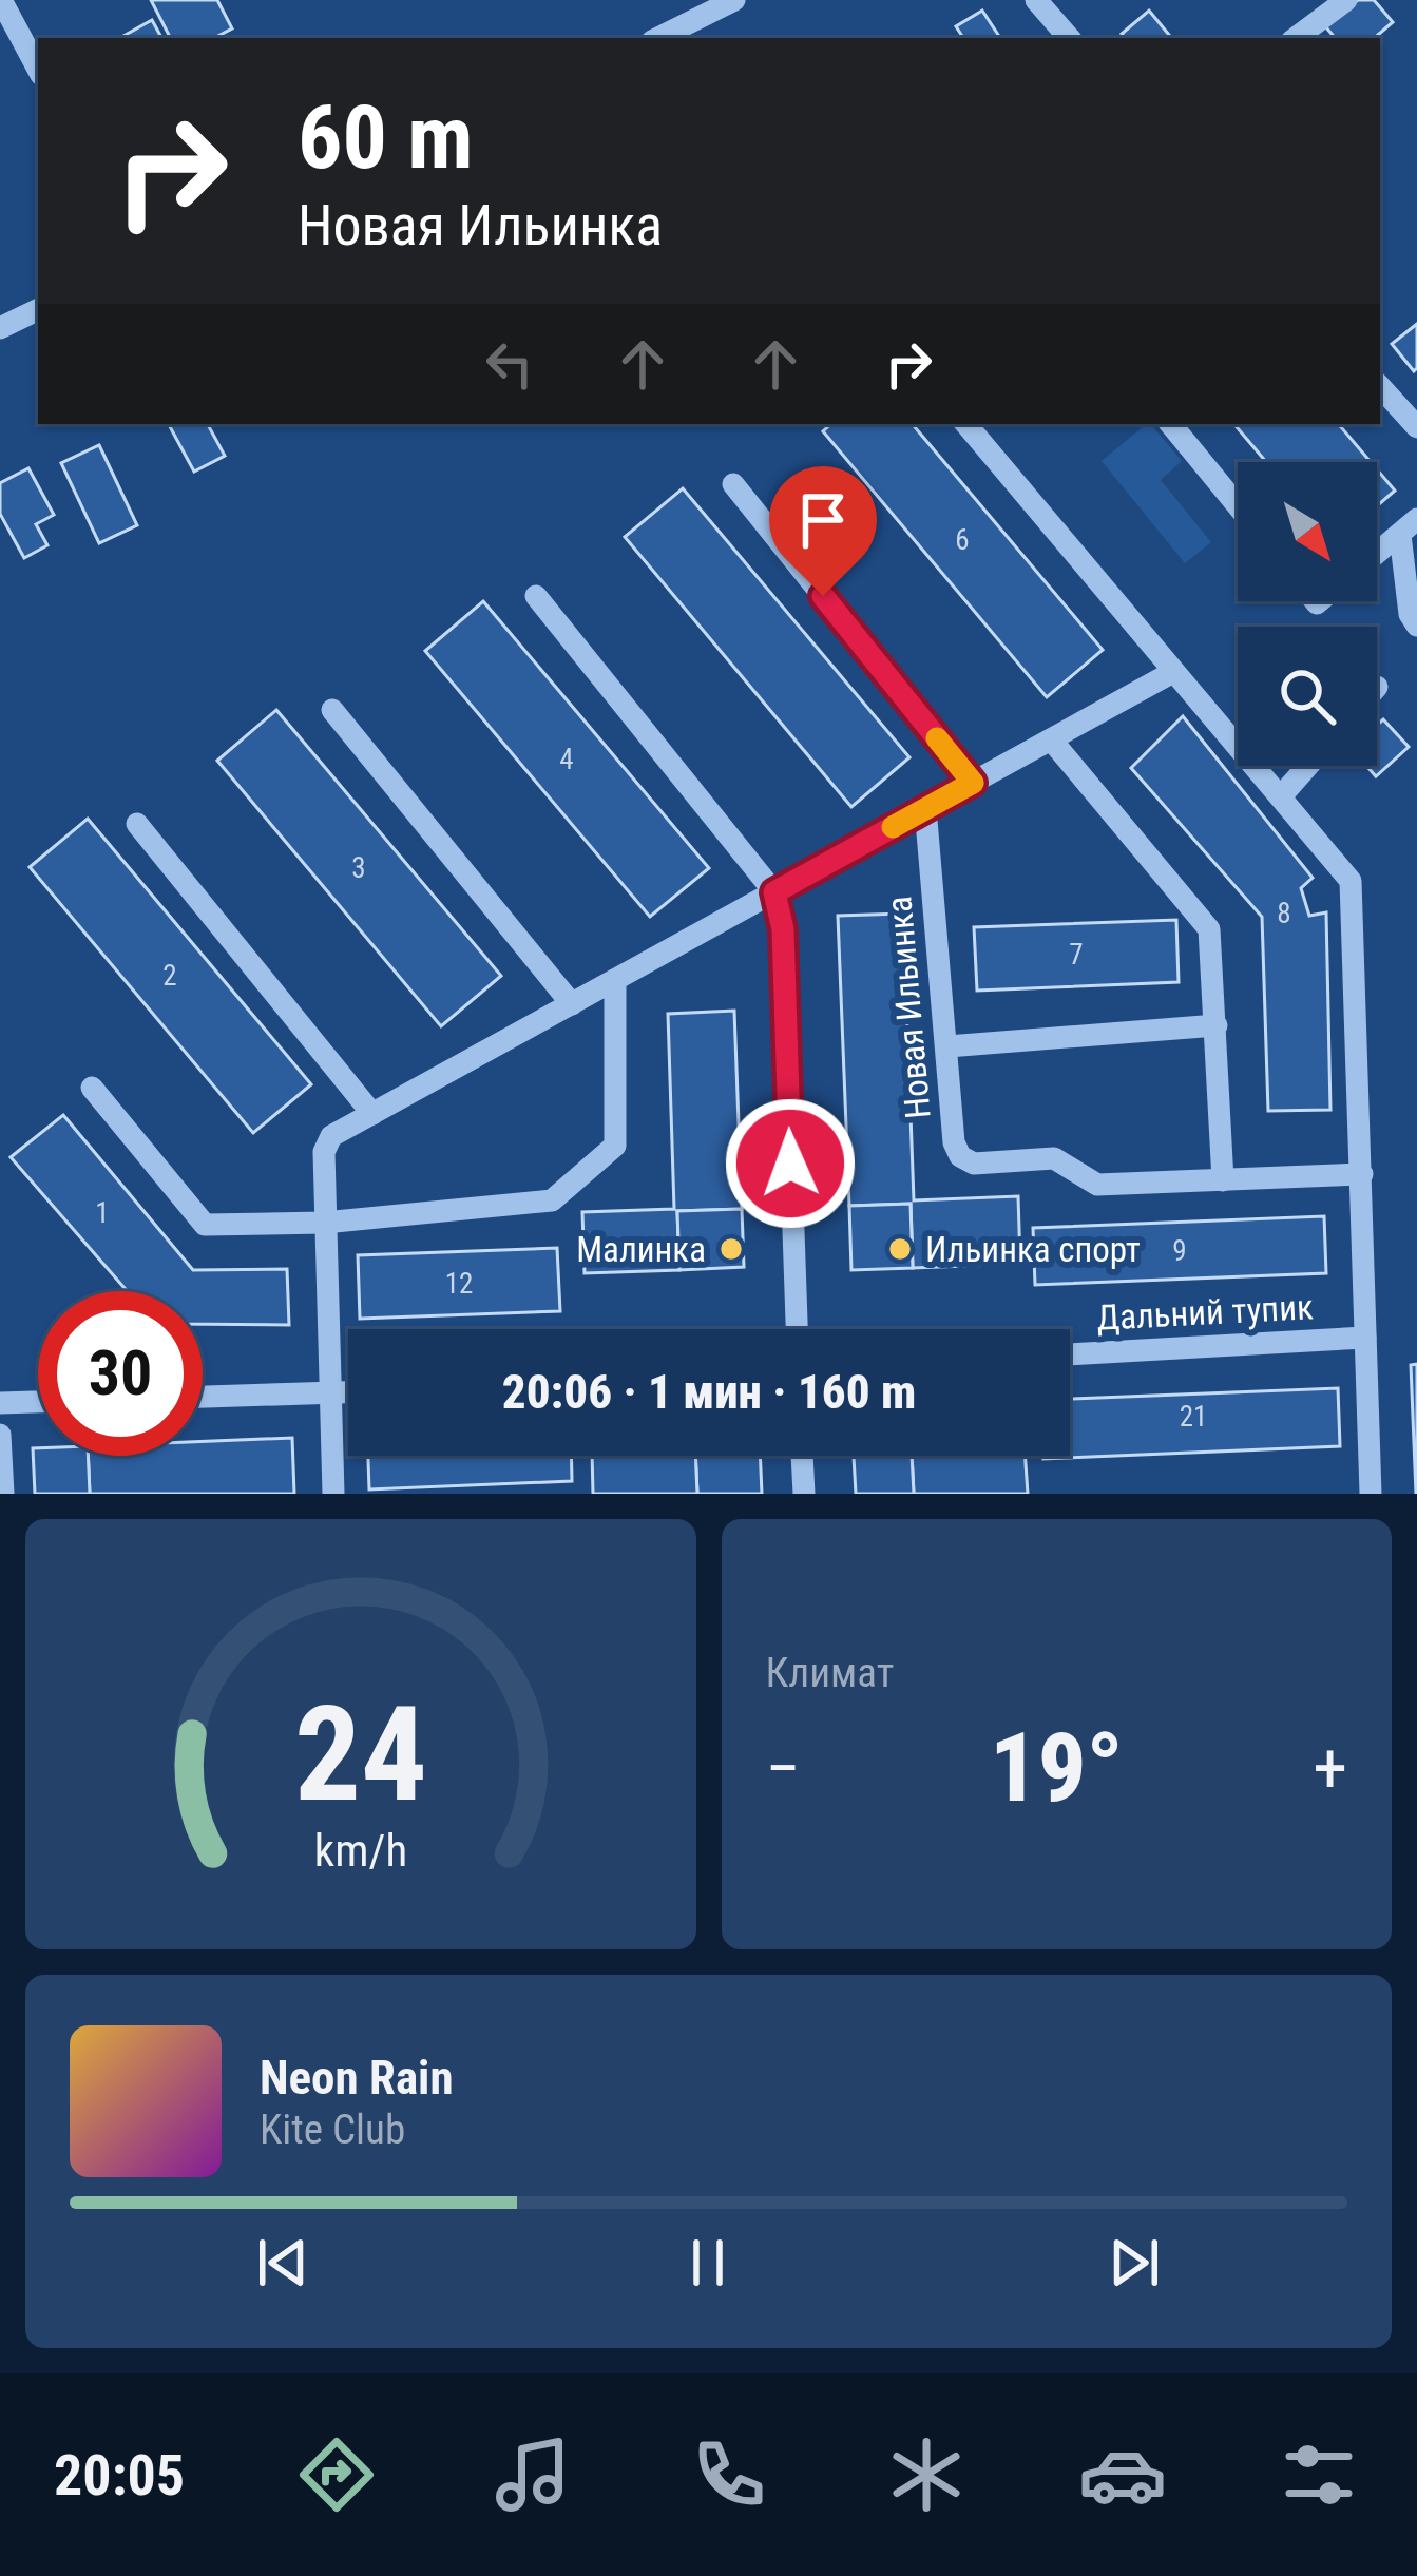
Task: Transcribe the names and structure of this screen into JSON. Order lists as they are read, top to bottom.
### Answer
{
  "streets": {
    "street": ["Новая Ильинка", "Дальний тупик"]
  },
  "places": ["Малинка", "Ильинка спорт"],
  "house_numbers": [
    "6",
    "4",
    "3",
    "8",
    "7",
    "2",
    "1",
    "9",
    "12",
    "21"
  ],
  "north": "bottom right",
  "page": {
    "turn": ["60 m", "Новая Ильинка"],
    "limit": "30",
    "trip": "20:06 · 1 мин · 160 m",
    "tile": "Климат",
    "heat": ["−", "19°", "+"],
    "song": ["Neon Rain", "Kite Club"],
    "tabs": "20:05",
    "gauge": ["24", "km/h"]
  }
}
